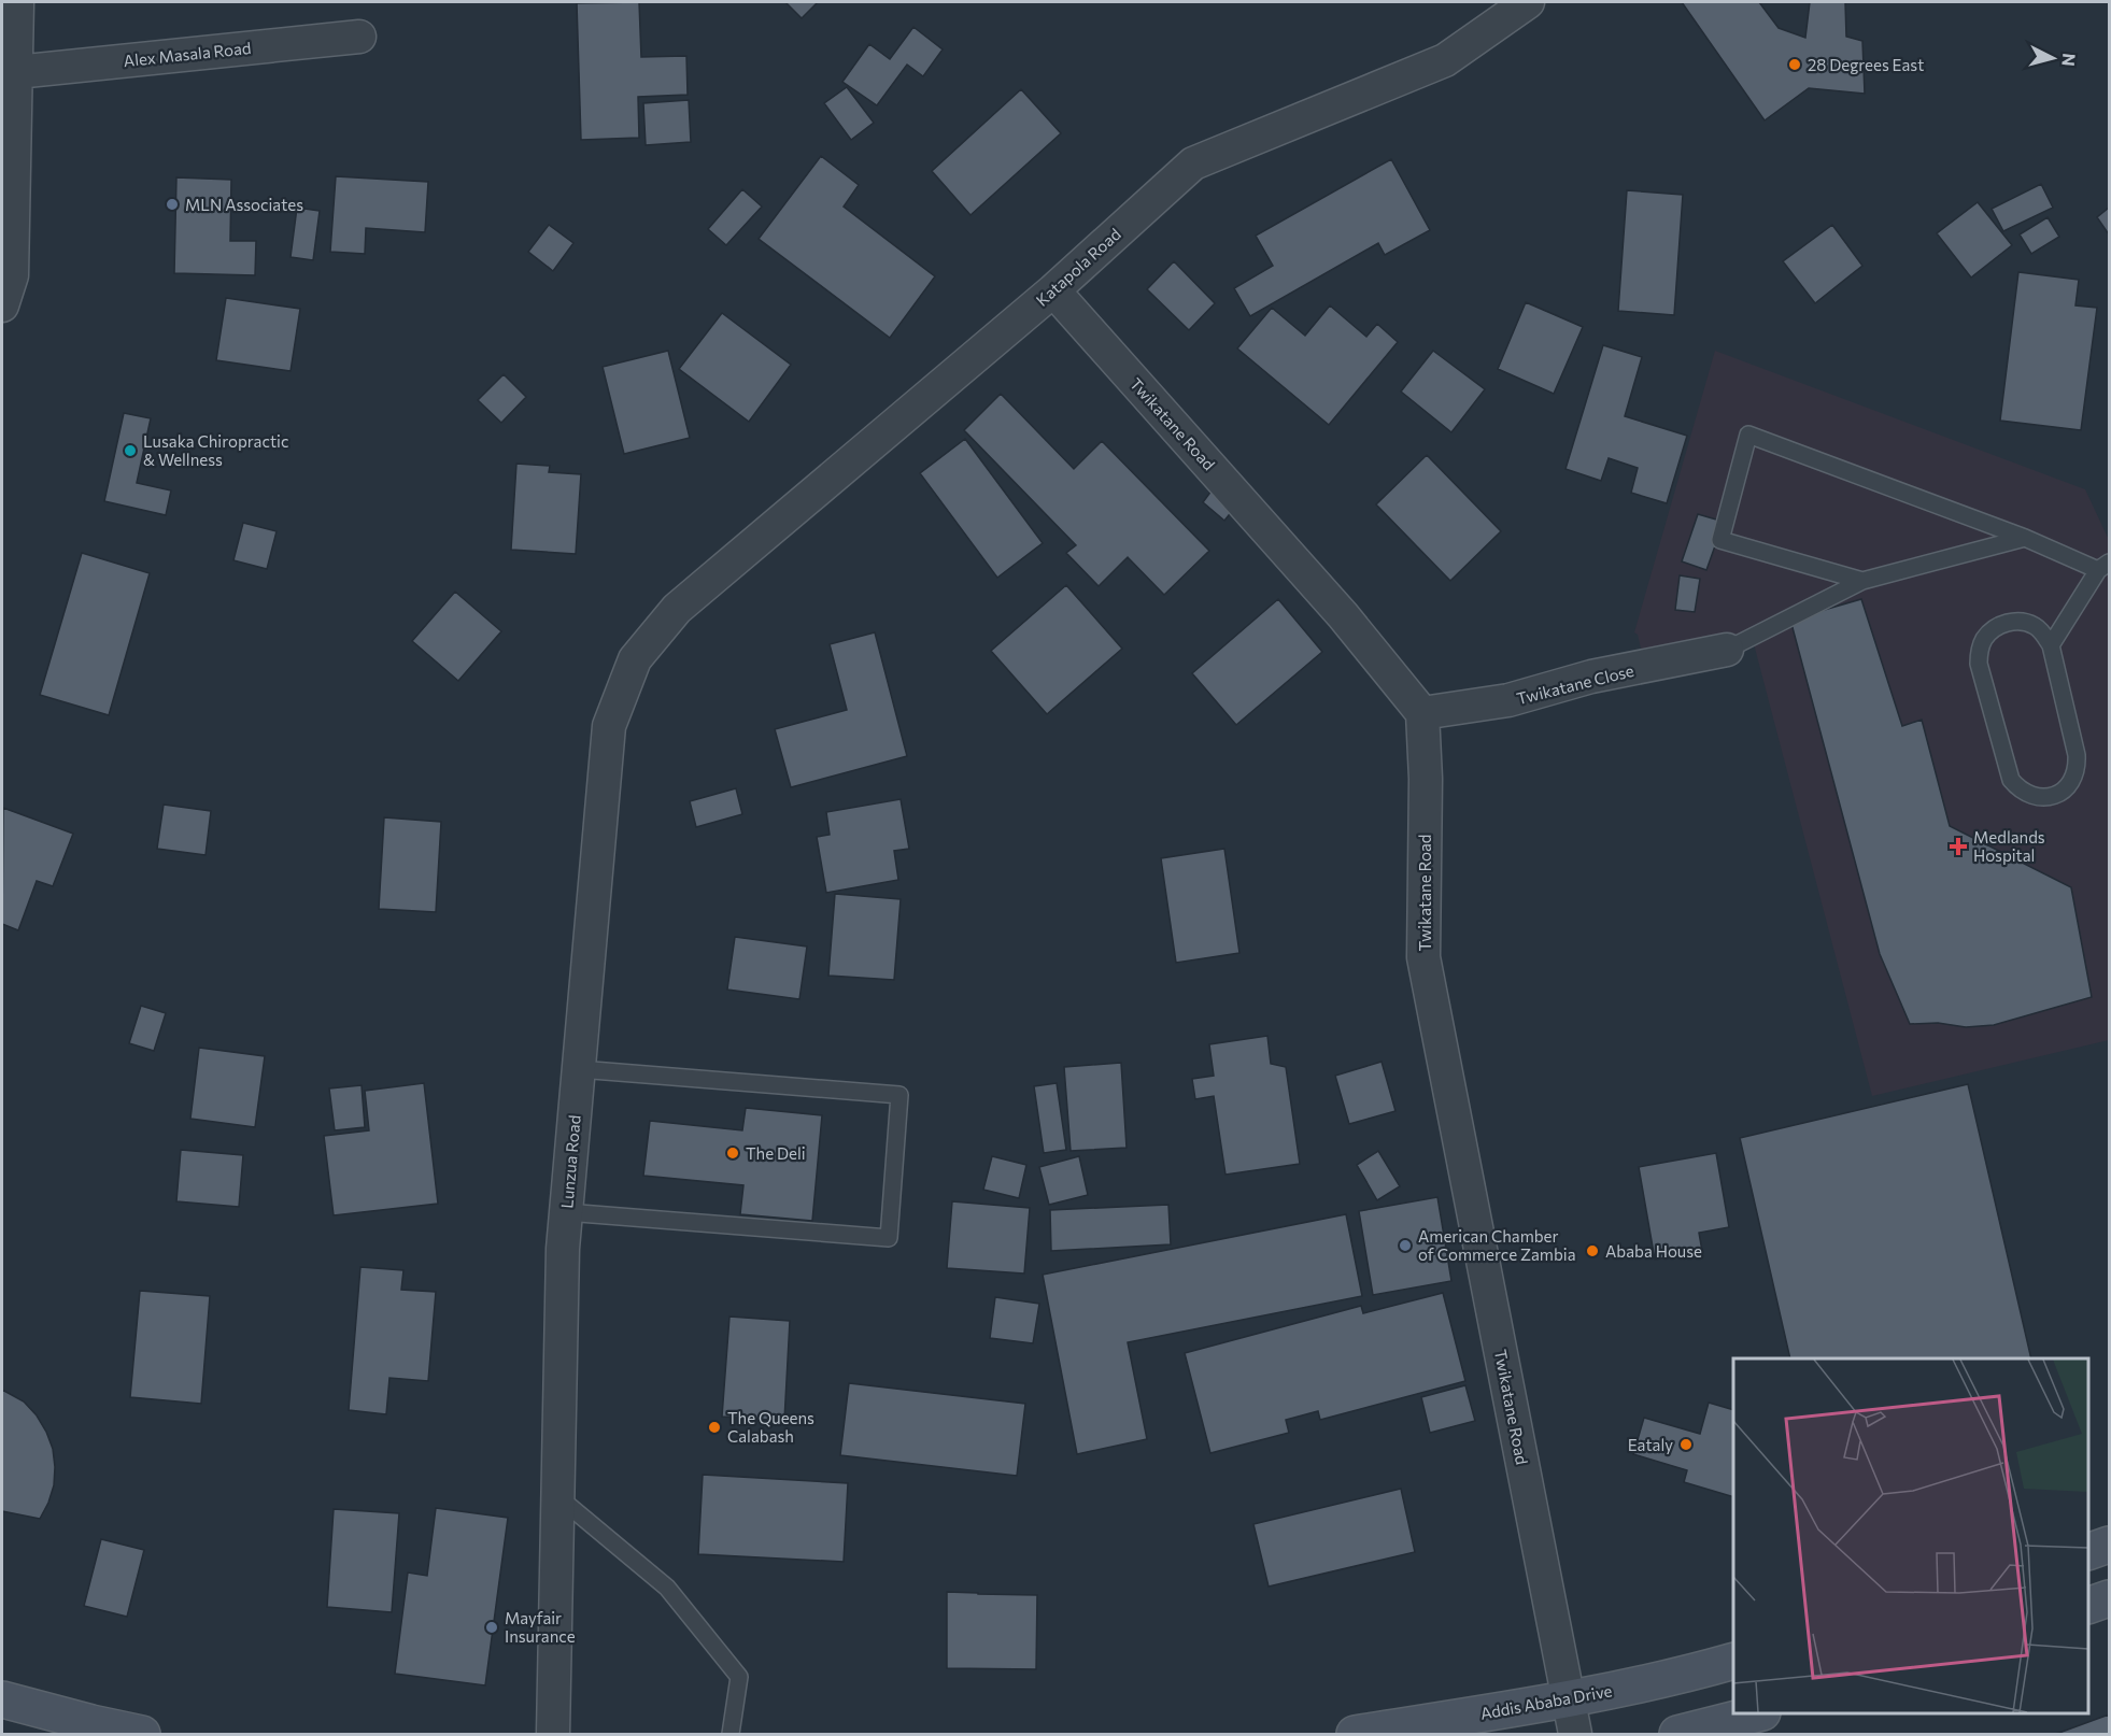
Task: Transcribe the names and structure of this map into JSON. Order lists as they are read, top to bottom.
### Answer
{
  "streets": {
    "main road": ["Addis Ababa Drive"],
    "street": [
      "Alex Masala Road",
      "Katapola Road",
      "Twikatane Road",
      "Twikatane Close",
      "Lunzua Road"
    ]
  },
  "crossings": [
    ["Katapola Road", "Twikatane Road"],
    ["Katapola Road", "Lunzua Road"],
    ["Twikatane Road", "Twikatane Close"],
    ["Twikatane Road", "Addis Ababa Drive"]
  ],
  "places": {
    "other": [
      "28 Degrees East",
      "MLN Associates",
      "Lusaka Chiropractic & Wellness",
      "The Deli",
      "American Chamber of Commerce Zambia",
      "Ababa House",
      "The Queens Calabash",
      "Eataly",
      "Mayfair Insurance"
    ],
    "health": ["Medlands Hospital"]
  },
  "north": "right"
}
